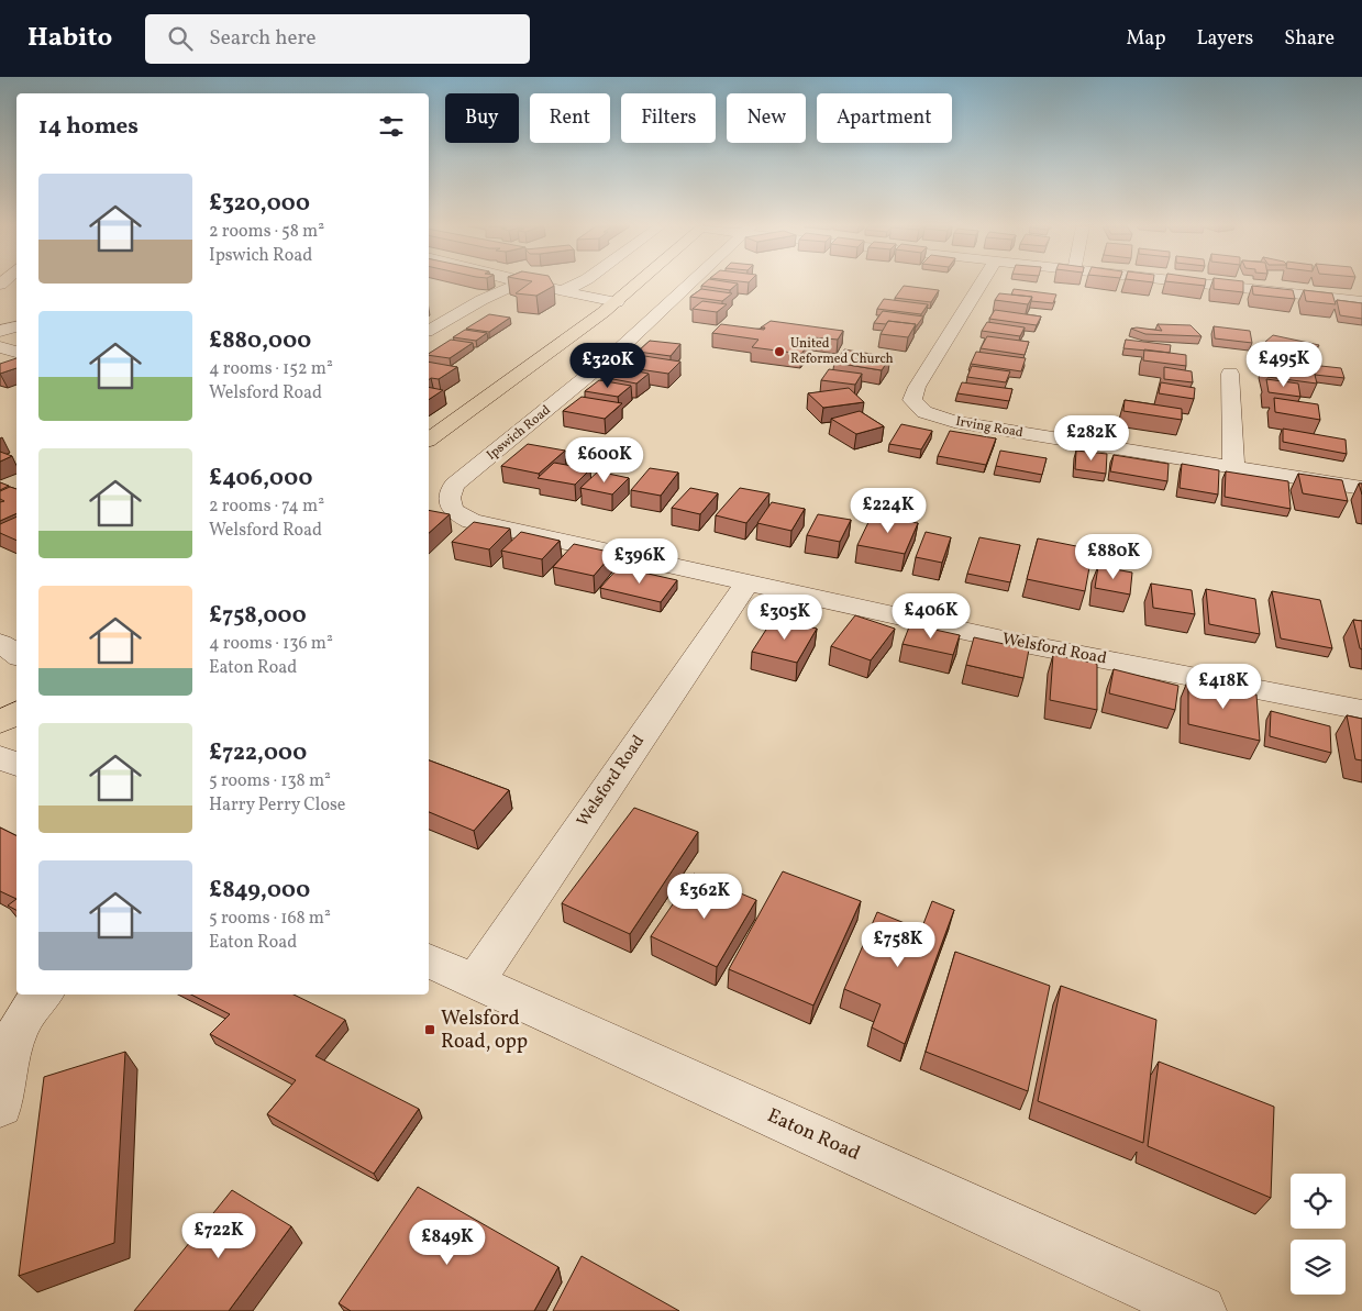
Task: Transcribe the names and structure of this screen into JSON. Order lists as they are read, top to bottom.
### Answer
{
  "streets": {
    "street": [
      "Irving Road",
      "Ipswich Road",
      "Welsford Road",
      "Eaton Road"
    ]
  },
  "crossings": [
    ["Ipswich Road", "Welsford Road"],
    ["Welsford Road", "Eaton Road"]
  ],
  "places": {
    "other": ["United Reformed Church"],
    "transit": ["Welsford Road, opp"]
  },
  "page": {
    "header": "Habito",
    "search": "Search here",
    "nav": ["Map", "Layers", "Share"],
    "chip": [
      "Buy",
      "Rent",
      "Filters",
      "New",
      "Apartment"
    ],
    "heading": "14 homes",
    "list": [
      {
        "name": "£320,000",
        "note": "2 rooms · 58 m² · Ipswich Road"
      },
      {
        "name": "£880,000",
        "note": "4 rooms · 152 m² · Welsford Road"
      },
      {
        "name": "£406,000",
        "note": "2 rooms · 74 m² · Welsford Road"
      },
      {
        "name": "£758,000",
        "note": "4 rooms · 136 m² · Eaton Road"
      },
      {
        "name": "£722,000",
        "note": "5 rooms · 138 m² · Harry Perry Close"
      },
      {
        "name": "£849,000",
        "note": "5 rooms · 168 m² · Eaton Road"
      }
    ],
    "price": [
      "£495K",
      "£320K",
      "£282K",
      "£600K",
      "£224K",
      "£880K",
      "£396K",
      "£406K",
      "£305K",
      "£418K",
      "£362K",
      "£758K",
      "£722K",
      "£849K"
    ]
  }
}
